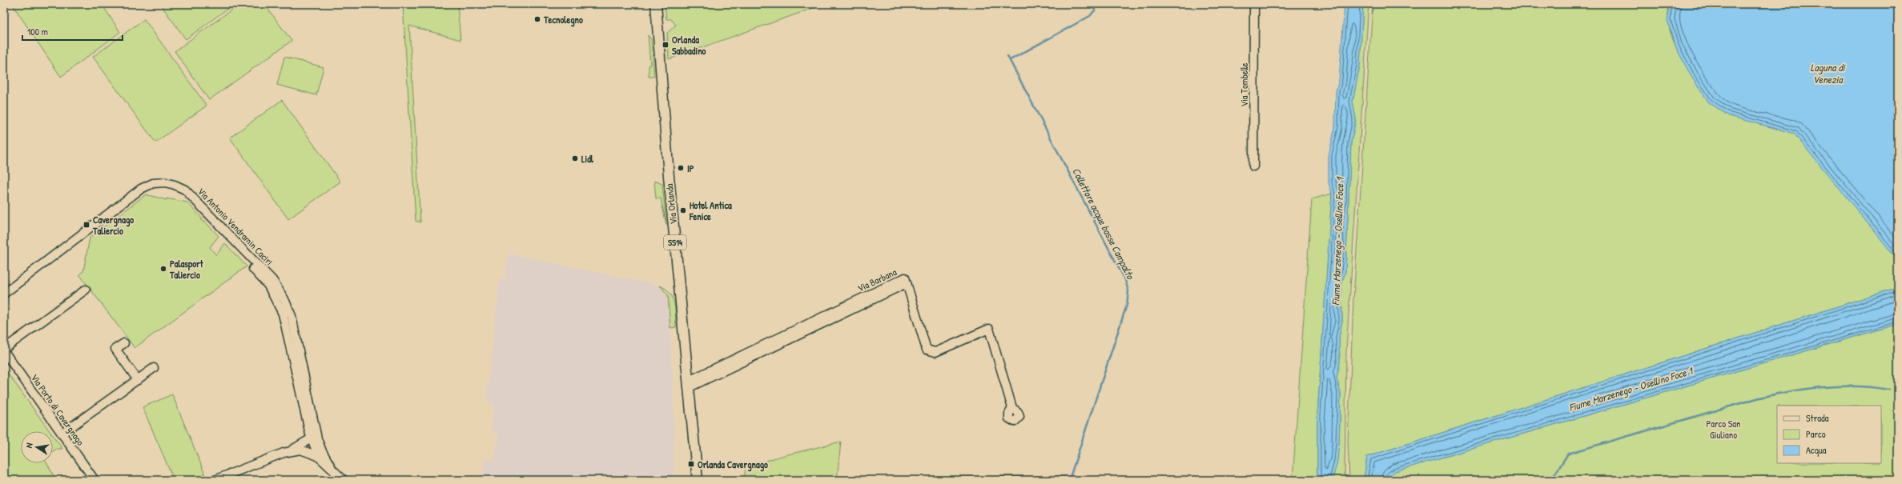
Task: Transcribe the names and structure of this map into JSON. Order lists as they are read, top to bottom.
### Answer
{
  "streets": {
    "main road": ["Via Orlanda", "SS14"],
    "street": [
      "Via Tombelle",
      "Via Antonio Vendramin Caciri",
      "Via Barbana",
      "Via Porto di Cavergnago"
    ]
  },
  "crossings": [
    ["Via Orlanda", "Via Barbana"]
  ],
  "water": ["Laguna di Venezia", "Collettore acque basse Campalto", "Fiume Marzenego - Osellino Foce 1"],
  "parks": ["Parco San Giuliano"],
  "places": {
    "other": [
      "Tecnolegno",
      "Lidl",
      "IP",
      "Hotel Antica Fenice",
      "Palasport Taliercio"
    ],
    "transit": ["Orlanda Sabbadino", "Cavergnago Taliercio", "Orlanda Cavergnago"]
  },
  "legend": ["Strada", "Parco", "Acqua"],
  "scale_bar": "100 m",
  "north": "left"
}
